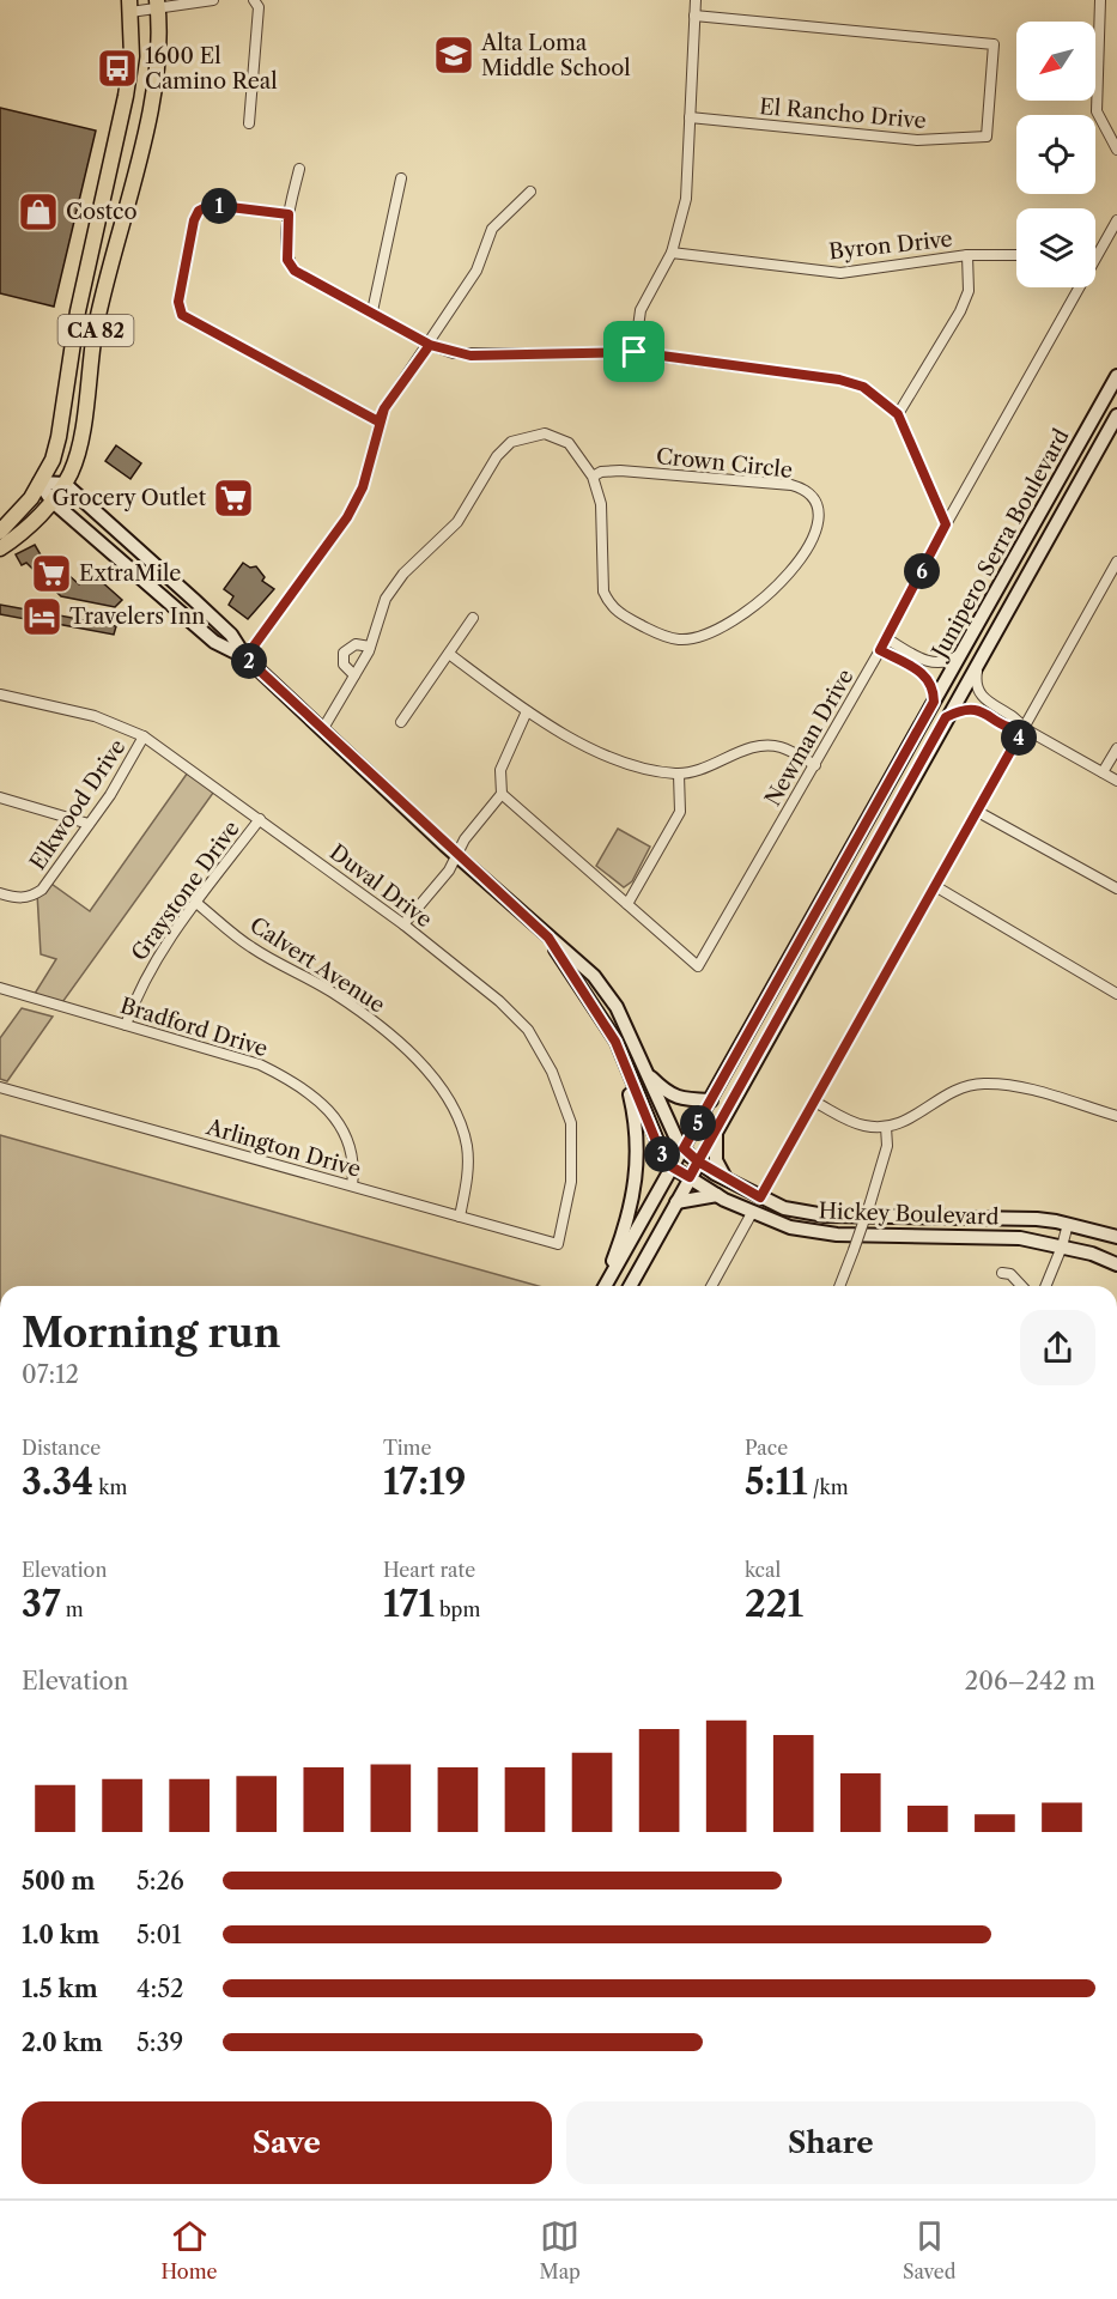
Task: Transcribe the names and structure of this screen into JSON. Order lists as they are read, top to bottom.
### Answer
{
  "streets": {
    "main road": ["CA 82", "Junipero Serra Boulevard", "Hickey Boulevard"],
    "street": [
      "El Rancho Drive",
      "Byron Drive",
      "Crown Circle",
      "Newman Drive",
      "Elkwood Drive",
      "Duval Drive",
      "Graystone Drive",
      "Calvert Avenue",
      "Bradford Drive",
      "Arlington Drive"
    ]
  },
  "crossings": [
    ["CA 82", "Hickey Boulevard"],
    ["Crown Circle", "Hickey Boulevard"],
    ["Junipero Serra Boulevard", "Hickey Boulevard"],
    ["Elkwood Drive", "Duval Drive"],
    ["Duval Drive", "Graystone Drive"],
    ["Duval Drive", "Arlington Drive"],
    ["Graystone Drive", "Calvert Avenue"],
    ["Graystone Drive", "Bradford Drive"],
    ["Calvert Avenue", "Arlington Drive"],
    ["Bradford Drive", "Arlington Drive"]
  ],
  "places": {
    "school or university": ["Alta Loma Middle School"],
    "bus stop": ["1600 El Camino Real"],
    "shop": ["Costco"],
    "supermarket": ["Grocery Outlet", "ExtraMile"],
    "hotel": ["Travelers Inn"]
  },
  "north": "bottom left",
  "page": {
    "pins": [
      "1",
      "6",
      "2",
      "4",
      "5",
      "3"
    ],
    "heading": ["Morning run", "07:12"],
    "stats": [
      ["Distance", "3.34 km"],
      ["Time", "17:19"],
      ["Pace", "5:11 /km"],
      ["Elevation", "37 m"],
      ["Heart rate", "171 bpm"],
      ["kcal", "221"]
    ],
    "chart": ["Elevation", "206–242 m"],
    "list": [
      {
        "name": "500 m",
        "note": "5:26"
      },
      {
        "name": "1.0 km",
        "note": "5:01"
      },
      {
        "name": "1.5 km",
        "note": "4:52"
      },
      {
        "name": "2.0 km",
        "note": "5:39"
      }
    ],
    "buttons": ["Save", "Share"],
    "tabs": ["Home", "Map", "Saved"]
  }
}
